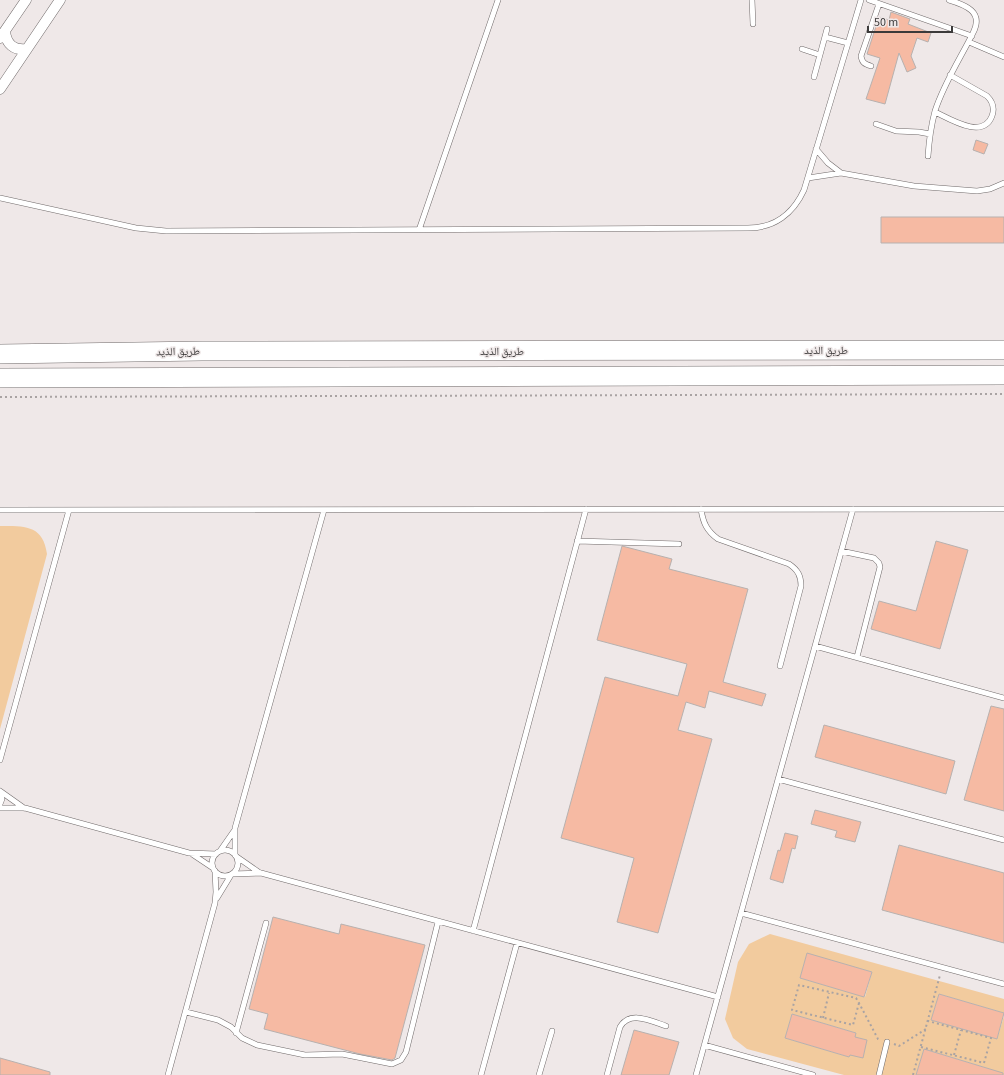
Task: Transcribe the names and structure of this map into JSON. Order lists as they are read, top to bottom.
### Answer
{
  "streets": {
    "highway": ["طريق الذيد"]
  },
  "scale_bar": "50 m"
}
